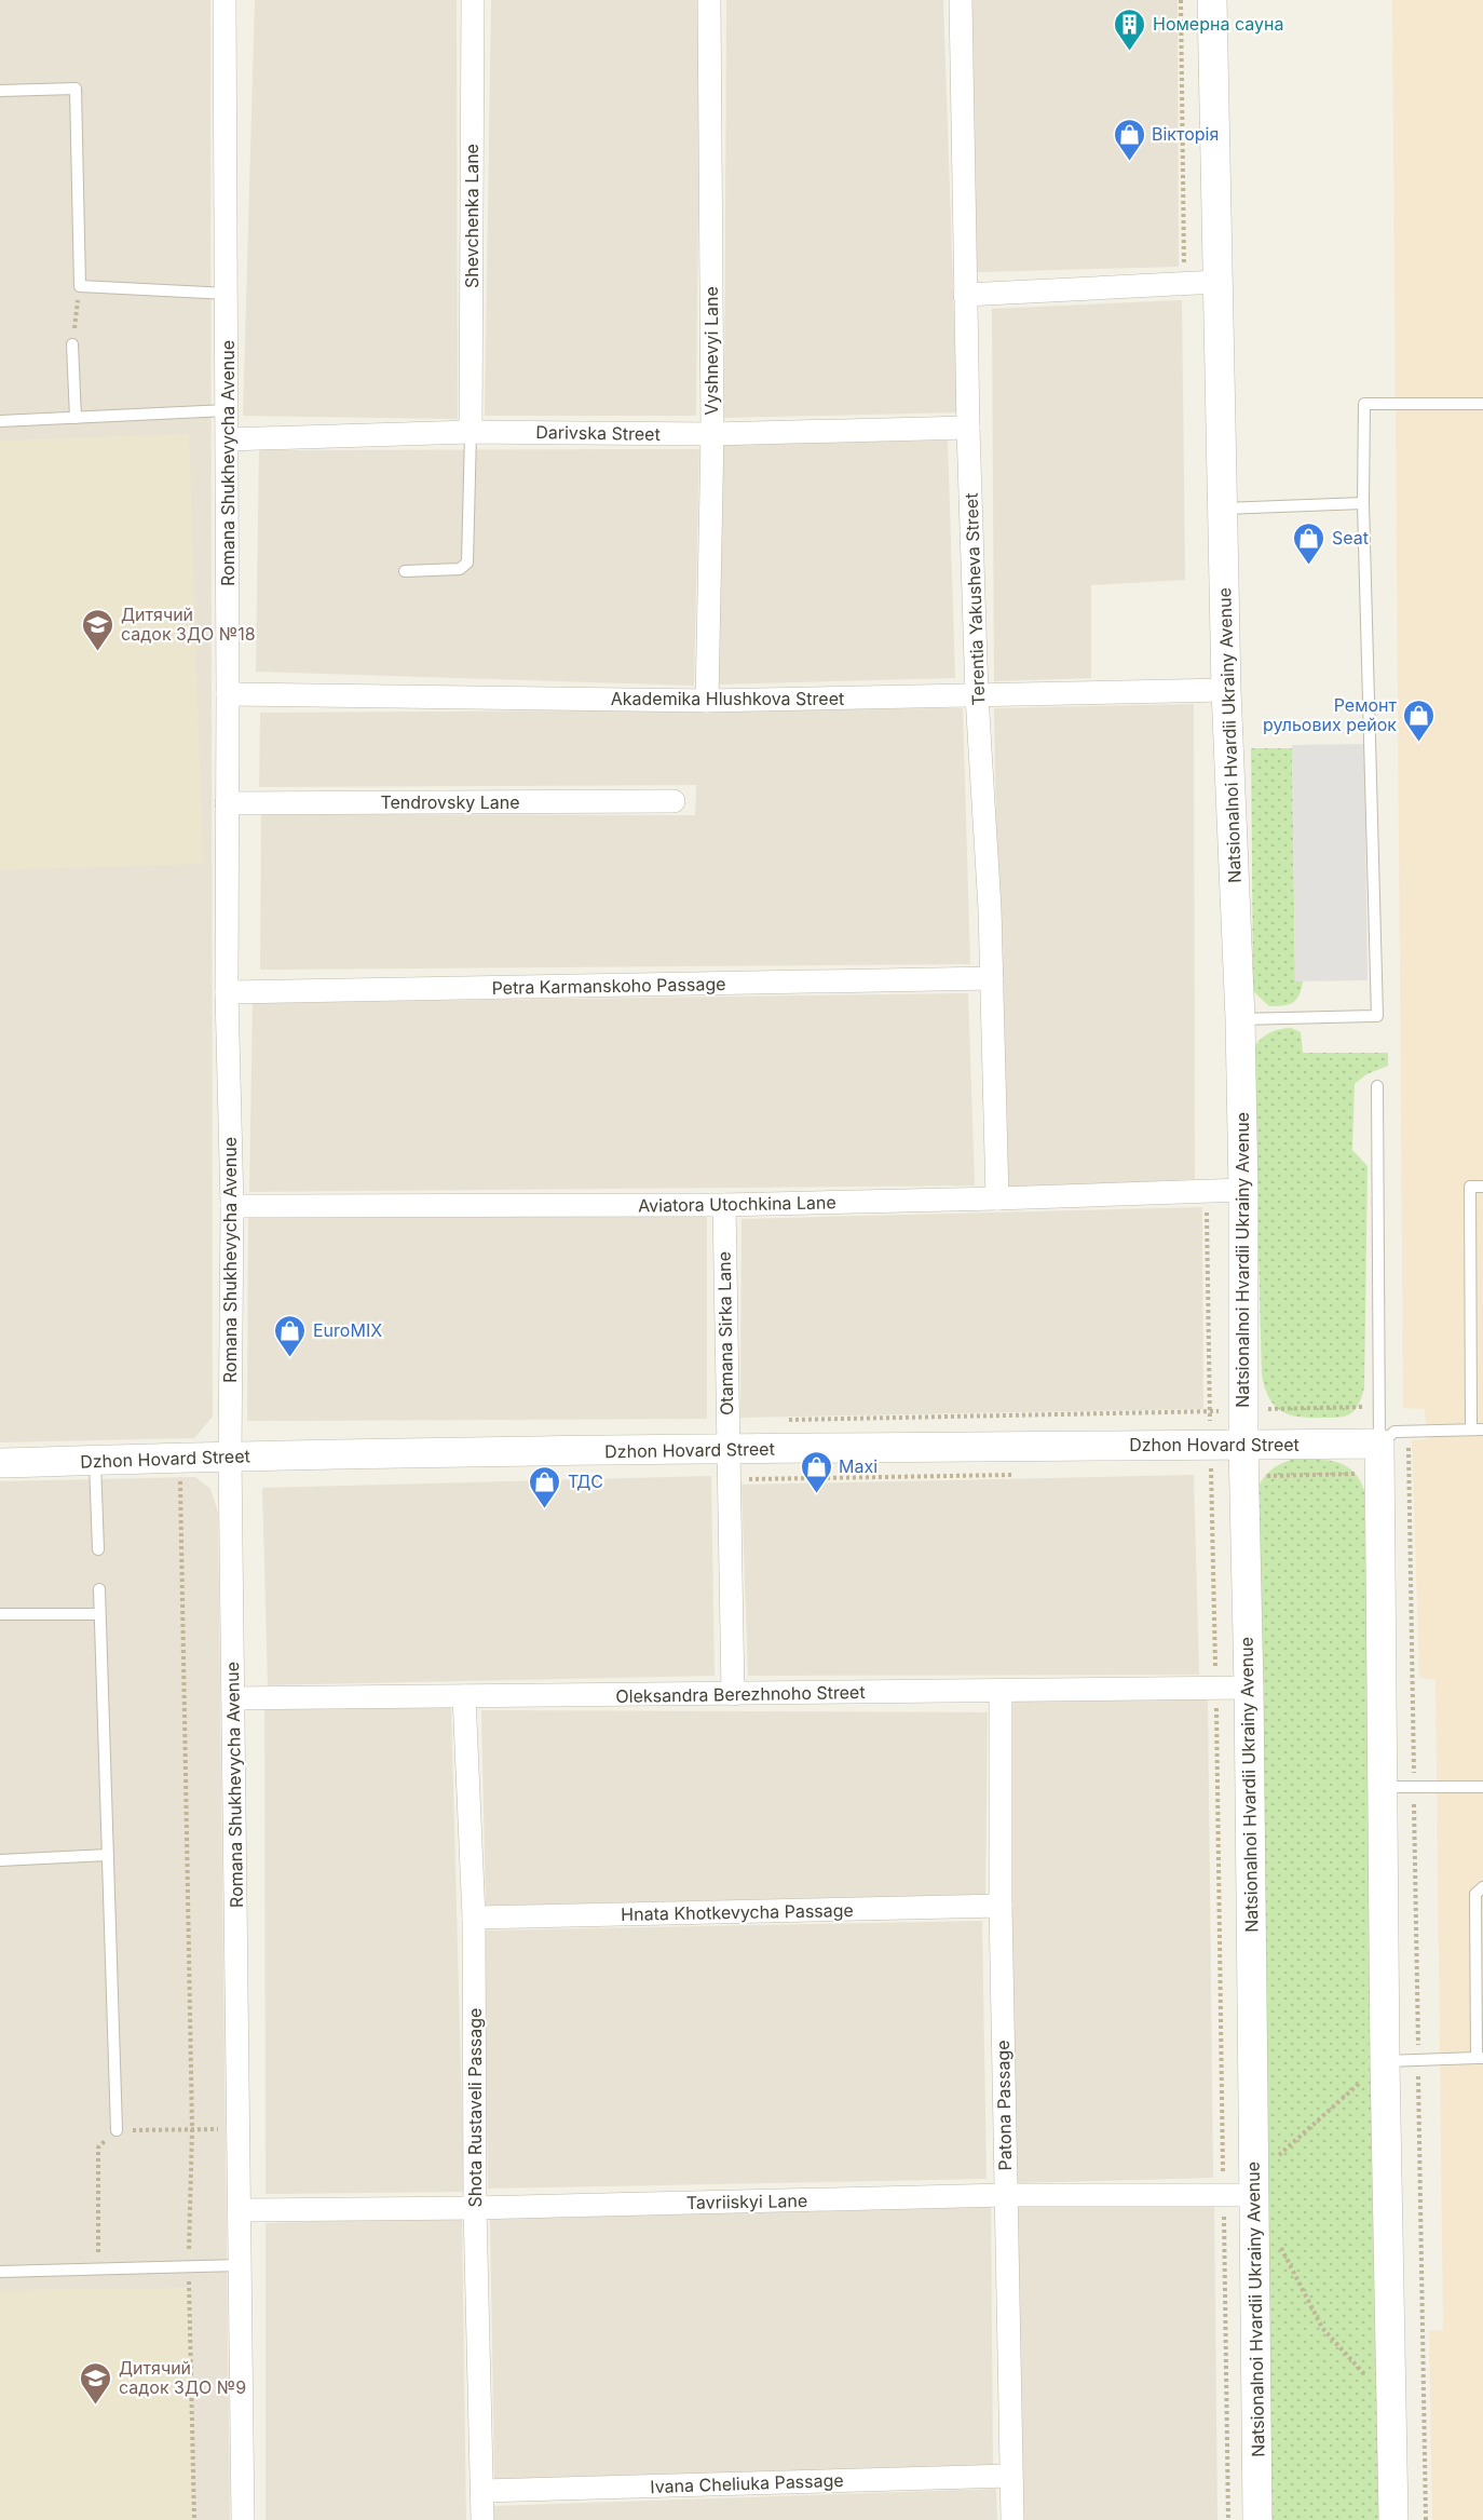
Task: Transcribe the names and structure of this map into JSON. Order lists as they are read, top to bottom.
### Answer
{
  "streets": {
    "street": [
      "Shevchenka Lane",
      "Vyshnevyi Lane",
      "Darivska Street",
      "Romana Shukhevycha Avenue",
      "Terentia Yakusheva Street",
      "Akademika Hlushkova Street",
      "Natsionalnoi Hvardii Ukrainy Avenue",
      "Tendrovsky Lane",
      "Petra Karmanskoho Passage",
      "Aviatora Utochkina Lane",
      "Otamana Sirka Lane",
      "Dzhon Hovard Street",
      "Oleksandra Berezhnoho Street",
      "Hnata Khotkevycha Passage",
      "Patona Passage",
      "Shota Rustaveli Passage",
      "Tavriiskyi Lane",
      "Ivana Cheliuka Passage"
    ]
  },
  "crossings": [
    ["Shevchenka Lane", "Darivska Street"],
    ["Vyshnevyi Lane", "Darivska Street"],
    ["Vyshnevyi Lane", "Akademika Hlushkova Street"],
    ["Darivska Street", "Romana Shukhevycha Avenue"],
    ["Darivska Street", "Terentia Yakusheva Street"],
    ["Romana Shukhevycha Avenue", "Akademika Hlushkova Street"],
    ["Romana Shukhevycha Avenue", "Tendrovsky Lane"],
    ["Romana Shukhevycha Avenue", "Petra Karmanskoho Passage"],
    ["Romana Shukhevycha Avenue", "Aviatora Utochkina Lane"],
    ["Romana Shukhevycha Avenue", "Dzhon Hovard Street"],
    ["Romana Shukhevycha Avenue", "Oleksandra Berezhnoho Street"],
    ["Romana Shukhevycha Avenue", "Tavriiskyi Lane"],
    ["Terentia Yakusheva Street", "Akademika Hlushkova Street"],
    ["Terentia Yakusheva Street", "Petra Karmanskoho Passage"],
    ["Terentia Yakusheva Street", "Aviatora Utochkina Lane"],
    ["Akademika Hlushkova Street", "Natsionalnoi Hvardii Ukrainy Avenue"],
    ["Natsionalnoi Hvardii Ukrainy Avenue", "Aviatora Utochkina Lane"],
    ["Natsionalnoi Hvardii Ukrainy Avenue", "Dzhon Hovard Street"],
    ["Natsionalnoi Hvardii Ukrainy Avenue", "Oleksandra Berezhnoho Street"],
    ["Natsionalnoi Hvardii Ukrainy Avenue", "Tavriiskyi Lane"],
    ["Aviatora Utochkina Lane", "Otamana Sirka Lane"],
    ["Otamana Sirka Lane", "Dzhon Hovard Street"],
    ["Otamana Sirka Lane", "Oleksandra Berezhnoho Street"],
    ["Oleksandra Berezhnoho Street", "Patona Passage"],
    ["Oleksandra Berezhnoho Street", "Shota Rustaveli Passage"],
    ["Hnata Khotkevycha Passage", "Patona Passage"],
    ["Hnata Khotkevycha Passage", "Shota Rustaveli Passage"],
    ["Patona Passage", "Tavriiskyi Lane"],
    ["Patona Passage", "Ivana Cheliuka Passage"],
    ["Shota Rustaveli Passage", "Tavriiskyi Lane"],
    ["Shota Rustaveli Passage", "Ivana Cheliuka Passage"]
  ],
  "places": {
    "building": ["Номерна сауна"],
    "shop": [
      "Вікторія",
      "Seat",
      "Ремонт рульових рейок",
      "EuroMIX",
      "Maxi",
      "ТДС"
    ],
    "school or university": ["Дитячий садок ЗДО №18", "Дитячий садок ЗДО №9"]
  }
}
